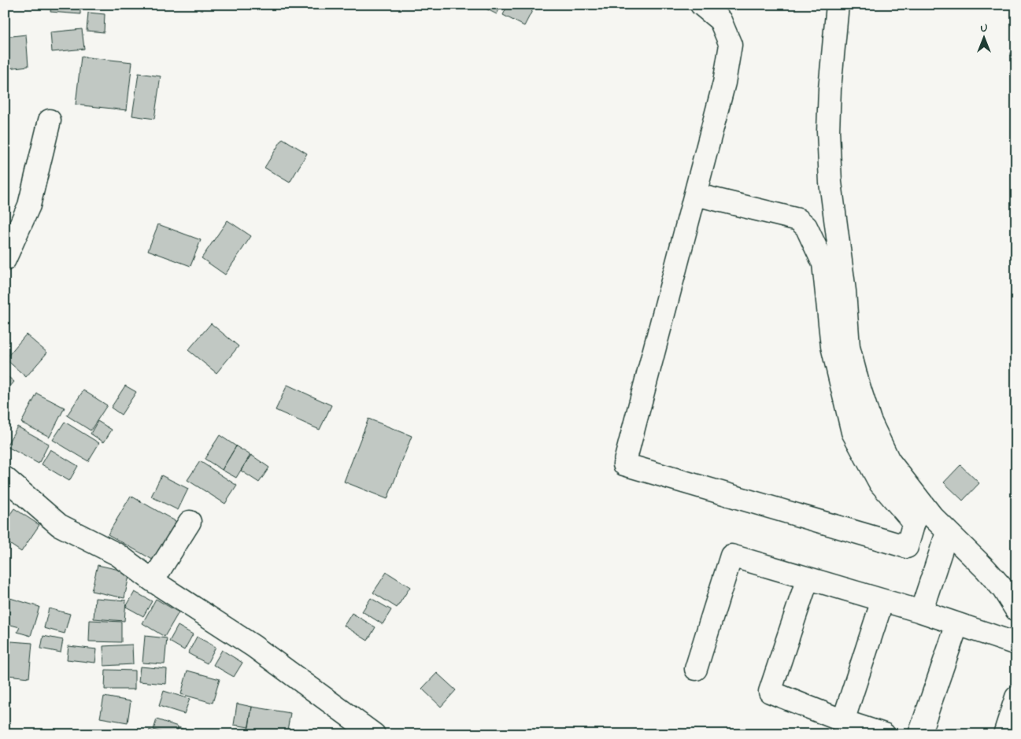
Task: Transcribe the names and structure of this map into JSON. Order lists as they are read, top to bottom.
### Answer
{
  "north": "top"
}
